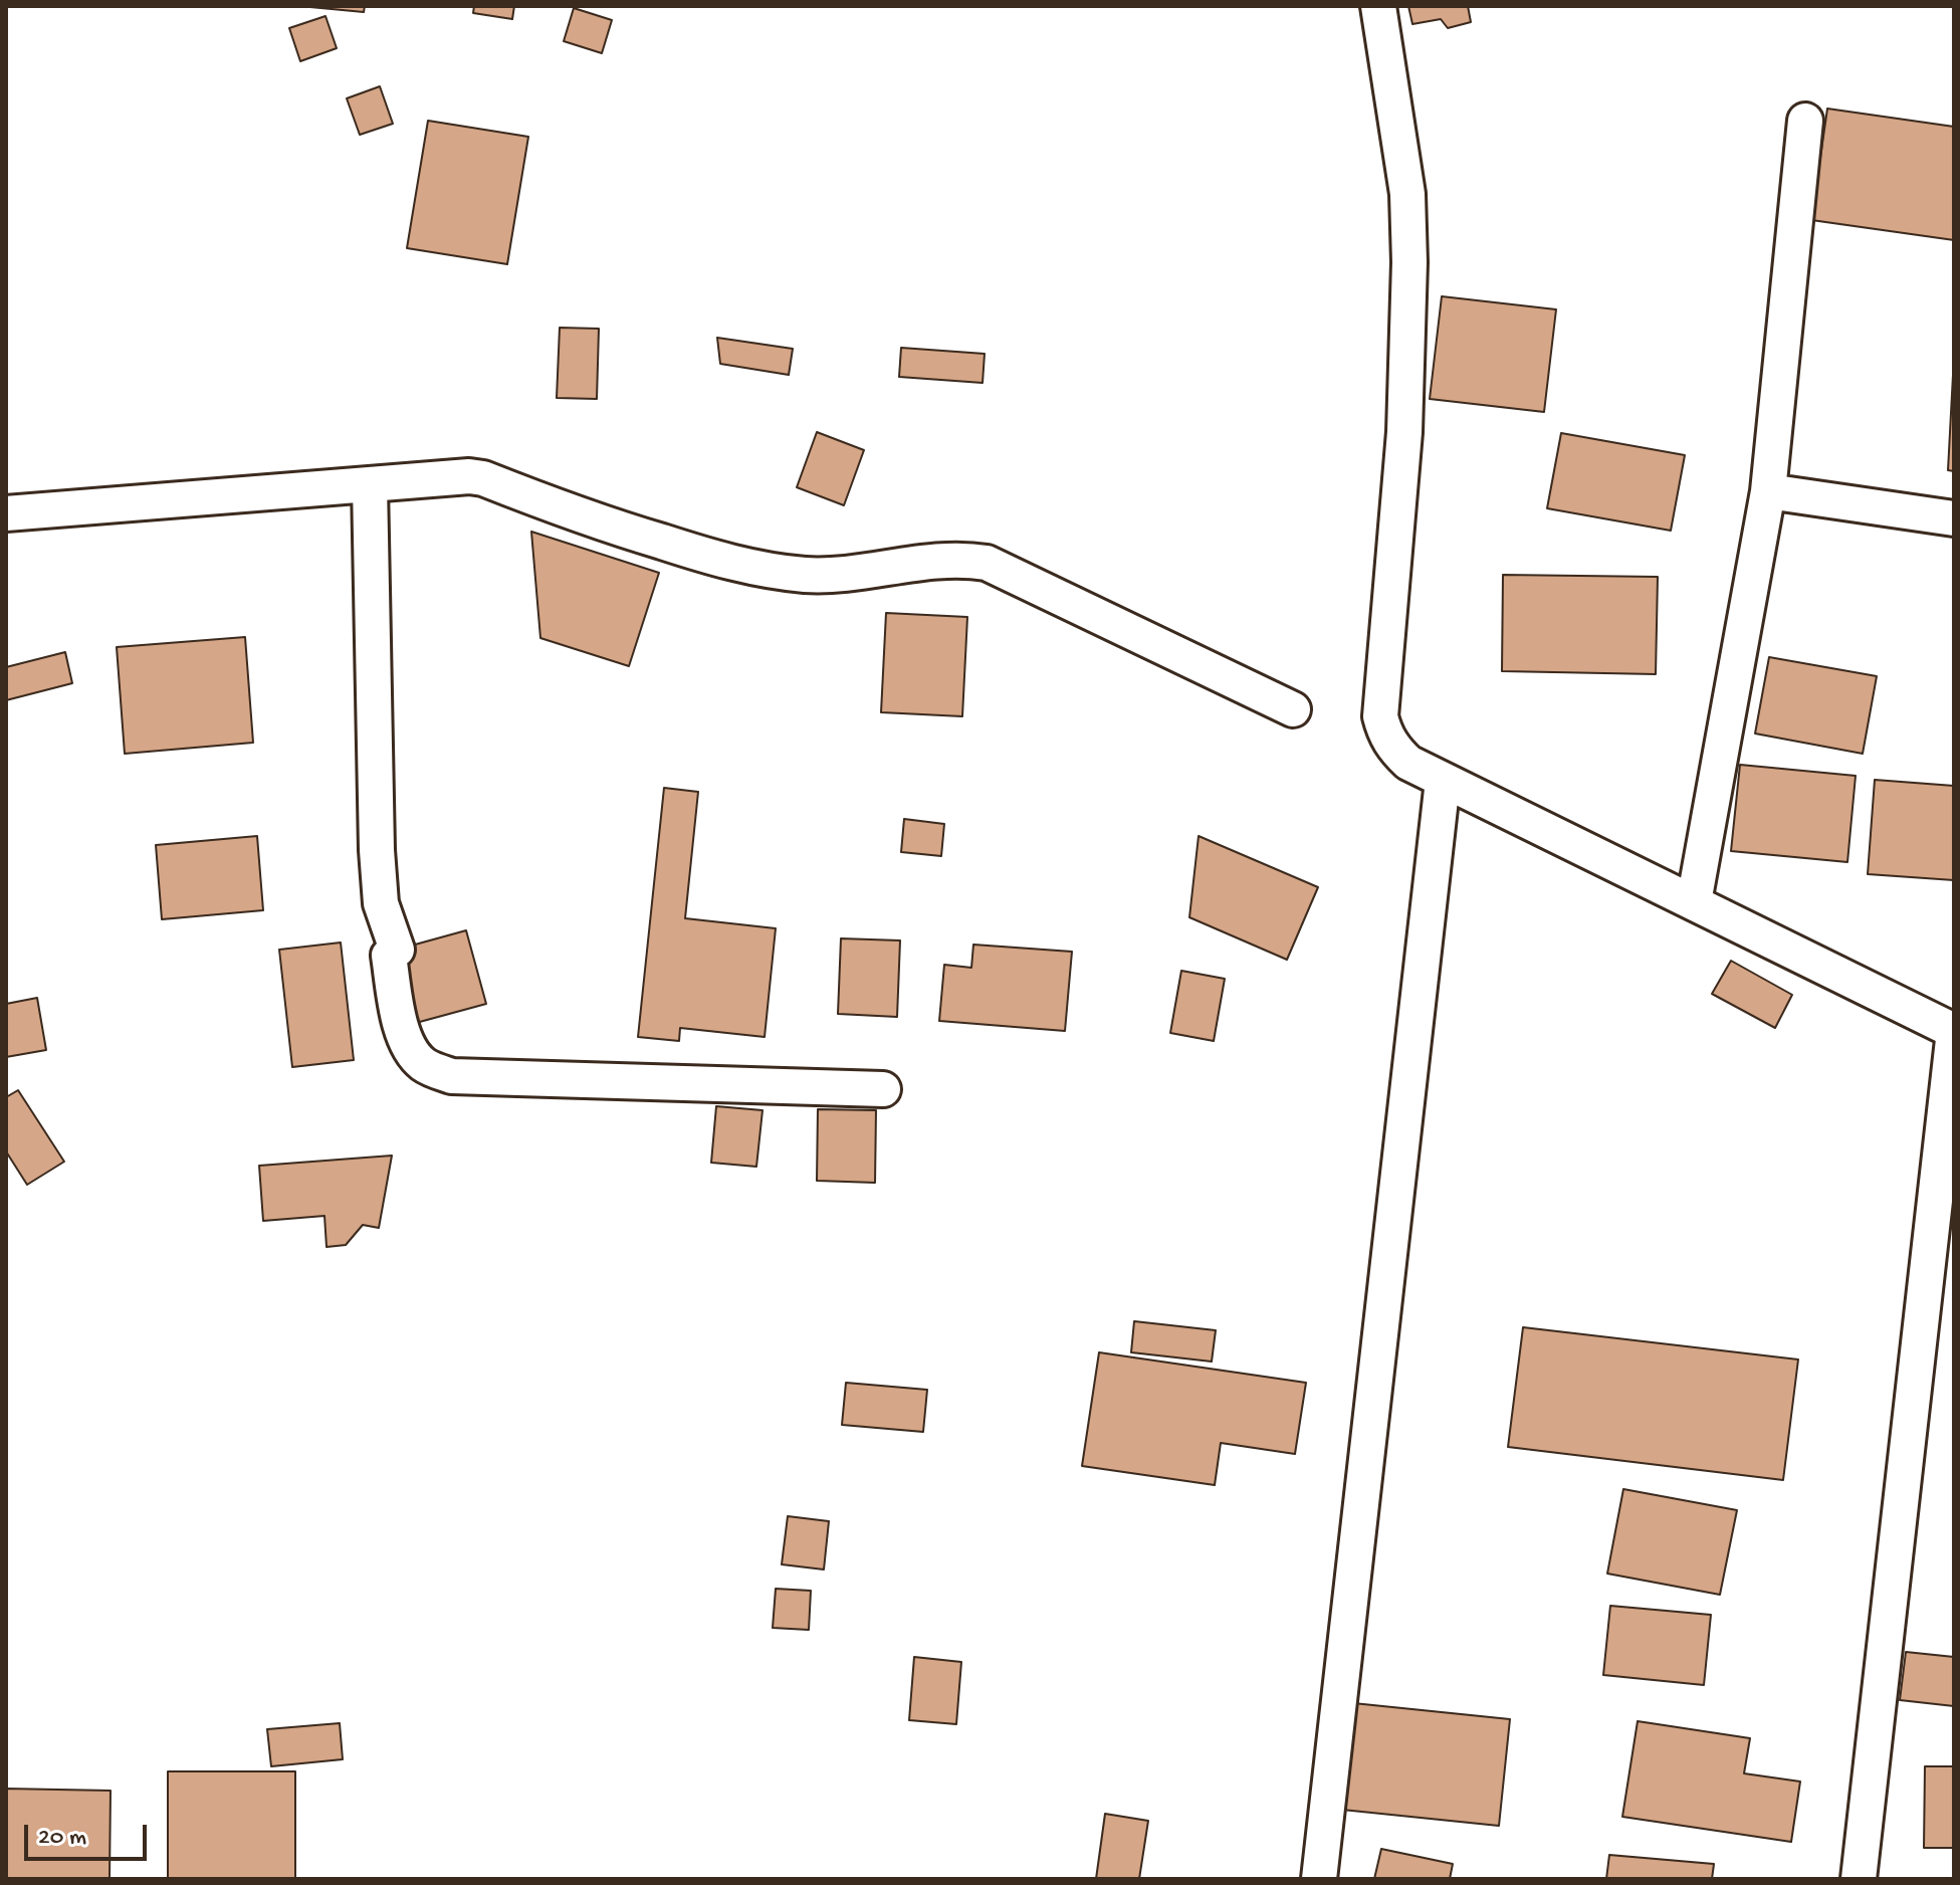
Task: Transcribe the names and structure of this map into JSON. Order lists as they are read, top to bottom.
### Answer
{
  "scale_bar": "20 m"
}
